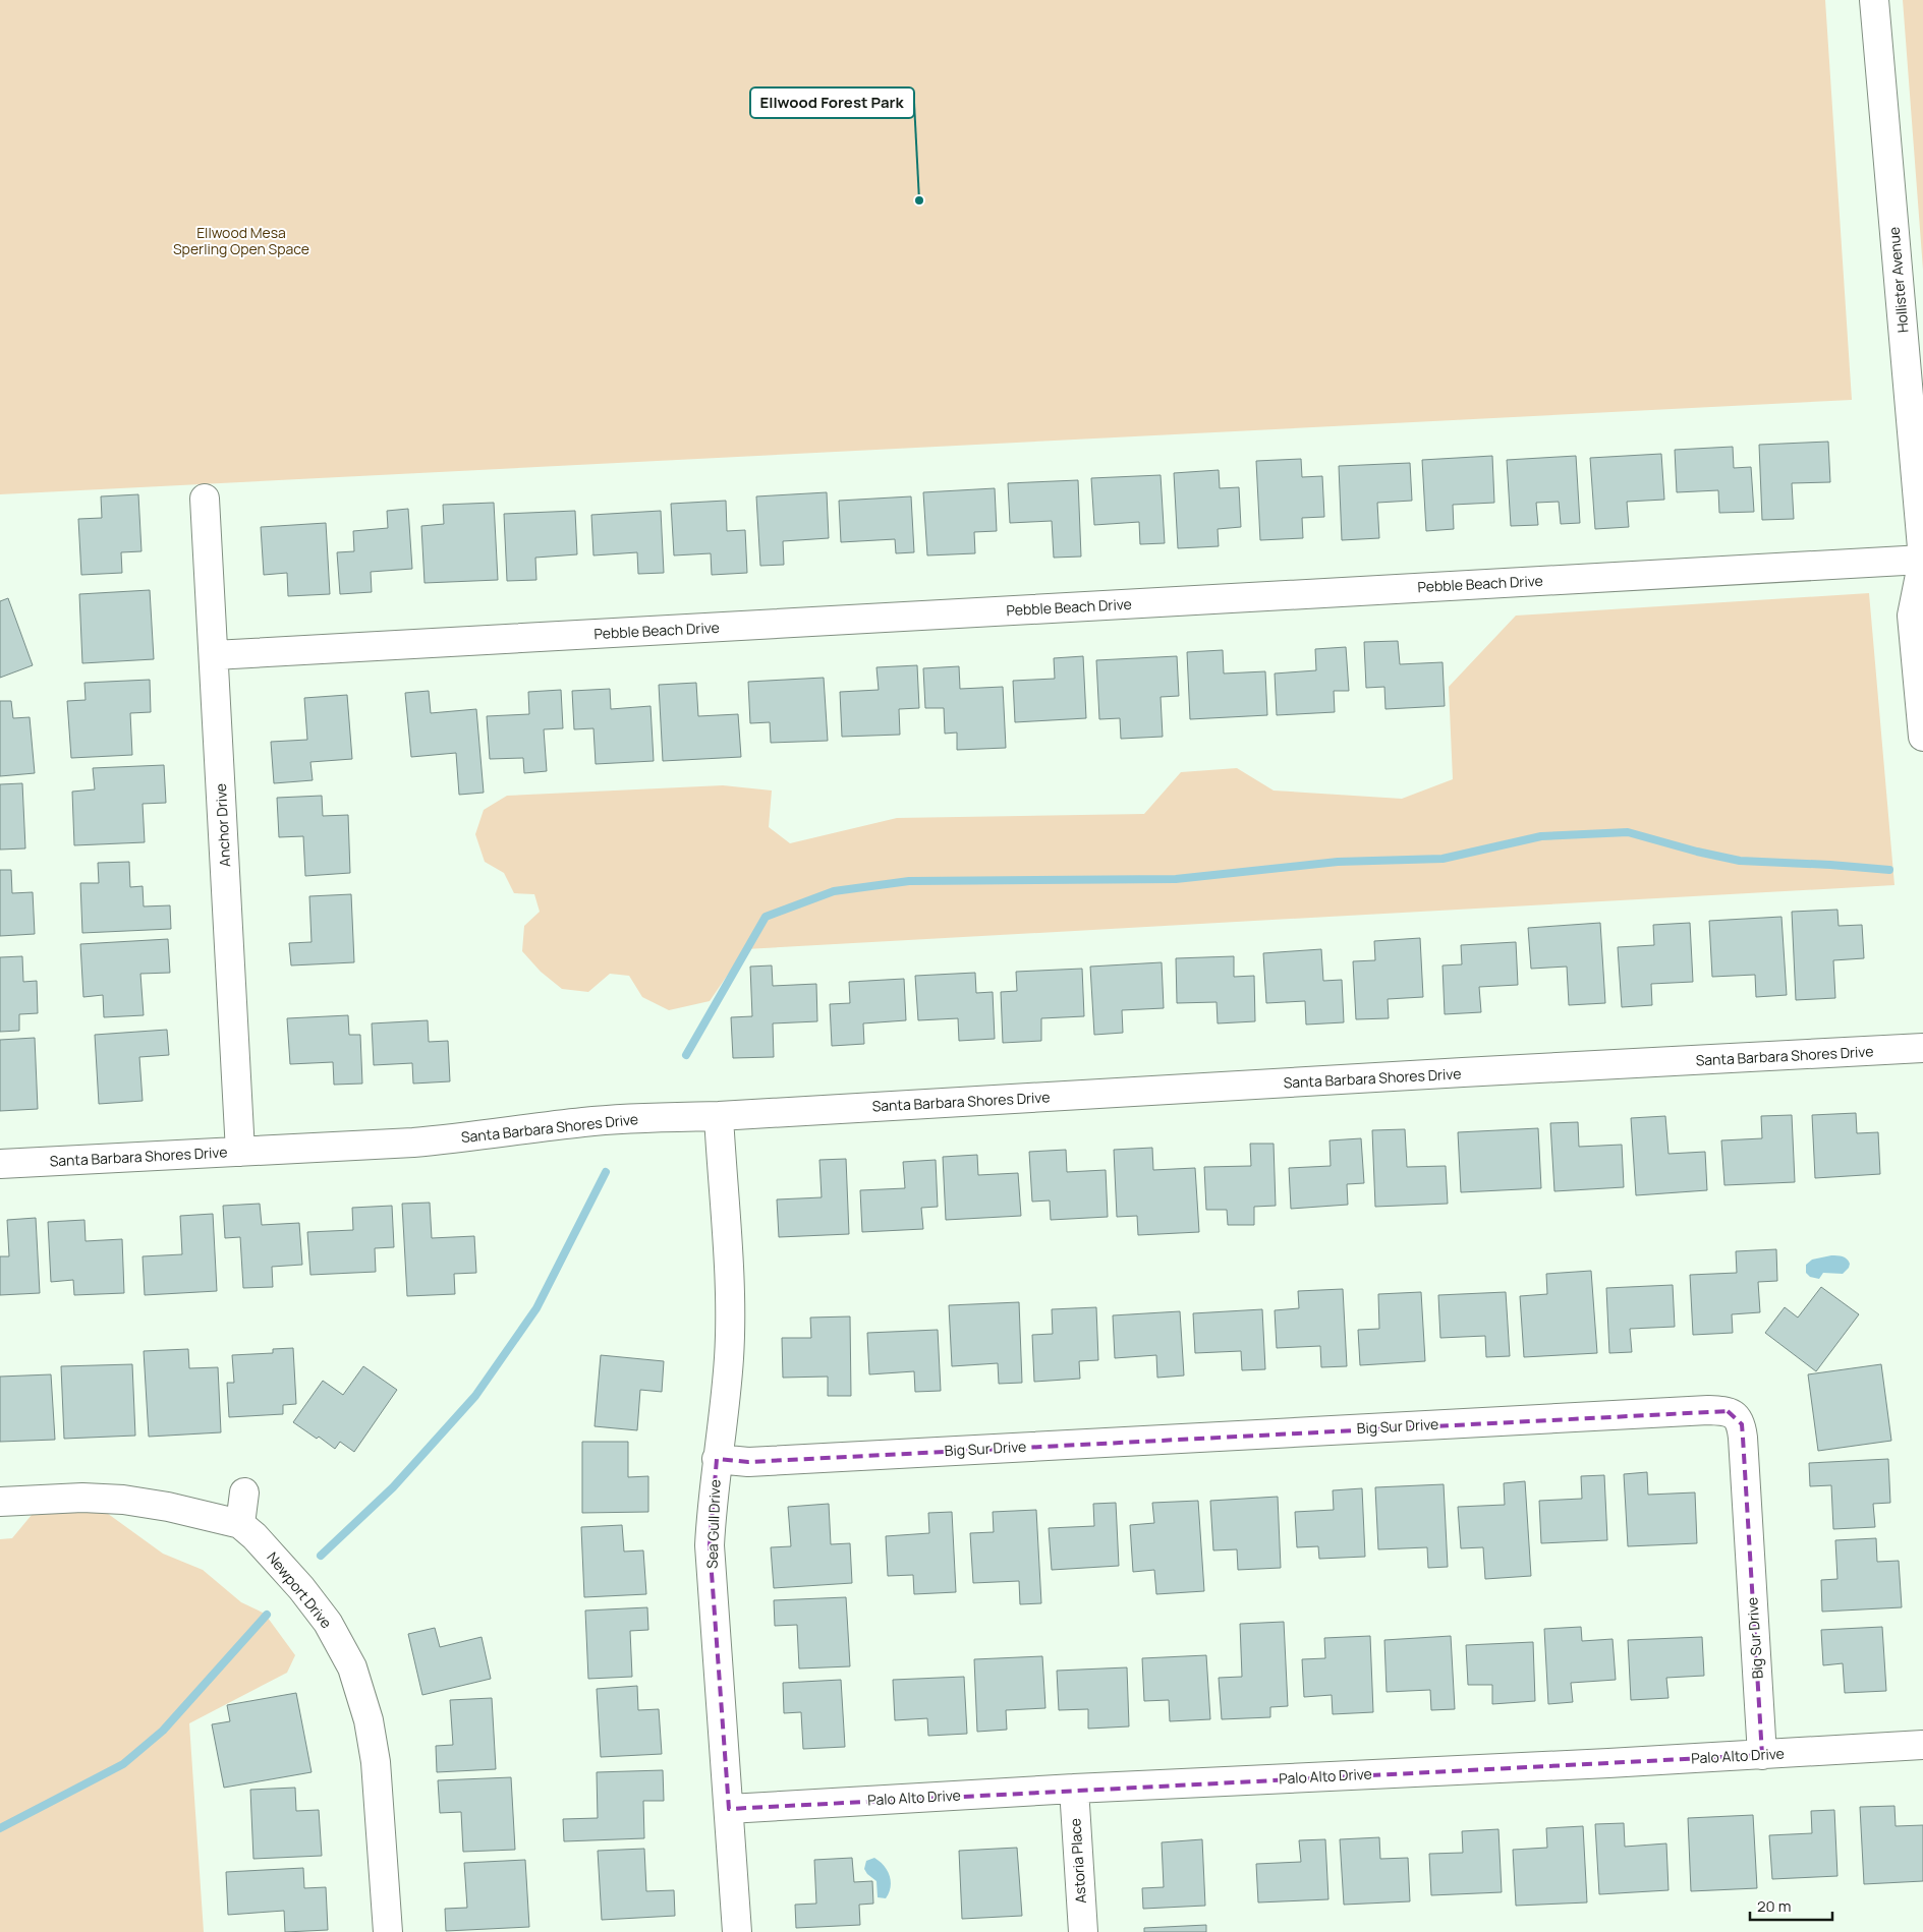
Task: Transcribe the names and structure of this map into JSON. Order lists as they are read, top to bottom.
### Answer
{
  "streets": {
    "street": [
      "Hollister Avenue",
      "Pebble Beach Drive",
      "Anchor Drive",
      "Santa Barbara Shores Drive",
      "Big Sur Drive",
      "Sea Gull Drive",
      "Newport Drive",
      "Palo Alto Drive",
      "Astoria Place"
    ]
  },
  "crossings": [
    ["Hollister Avenue", "Pebble Beach Drive"],
    ["Pebble Beach Drive", "Anchor Drive"],
    ["Anchor Drive", "Santa Barbara Shores Drive"],
    ["Santa Barbara Shores Drive", "Sea Gull Drive"],
    ["Big Sur Drive", "Sea Gull Drive"],
    ["Big Sur Drive", "Palo Alto Drive"],
    ["Sea Gull Drive", "Palo Alto Drive"],
    ["Palo Alto Drive", "Astoria Place"]
  ],
  "parks": ["Ellwood Mesa Sperling Open Space"],
  "places": ["Ellwood Forest Park"],
  "scale_bar": "20 m"
}
